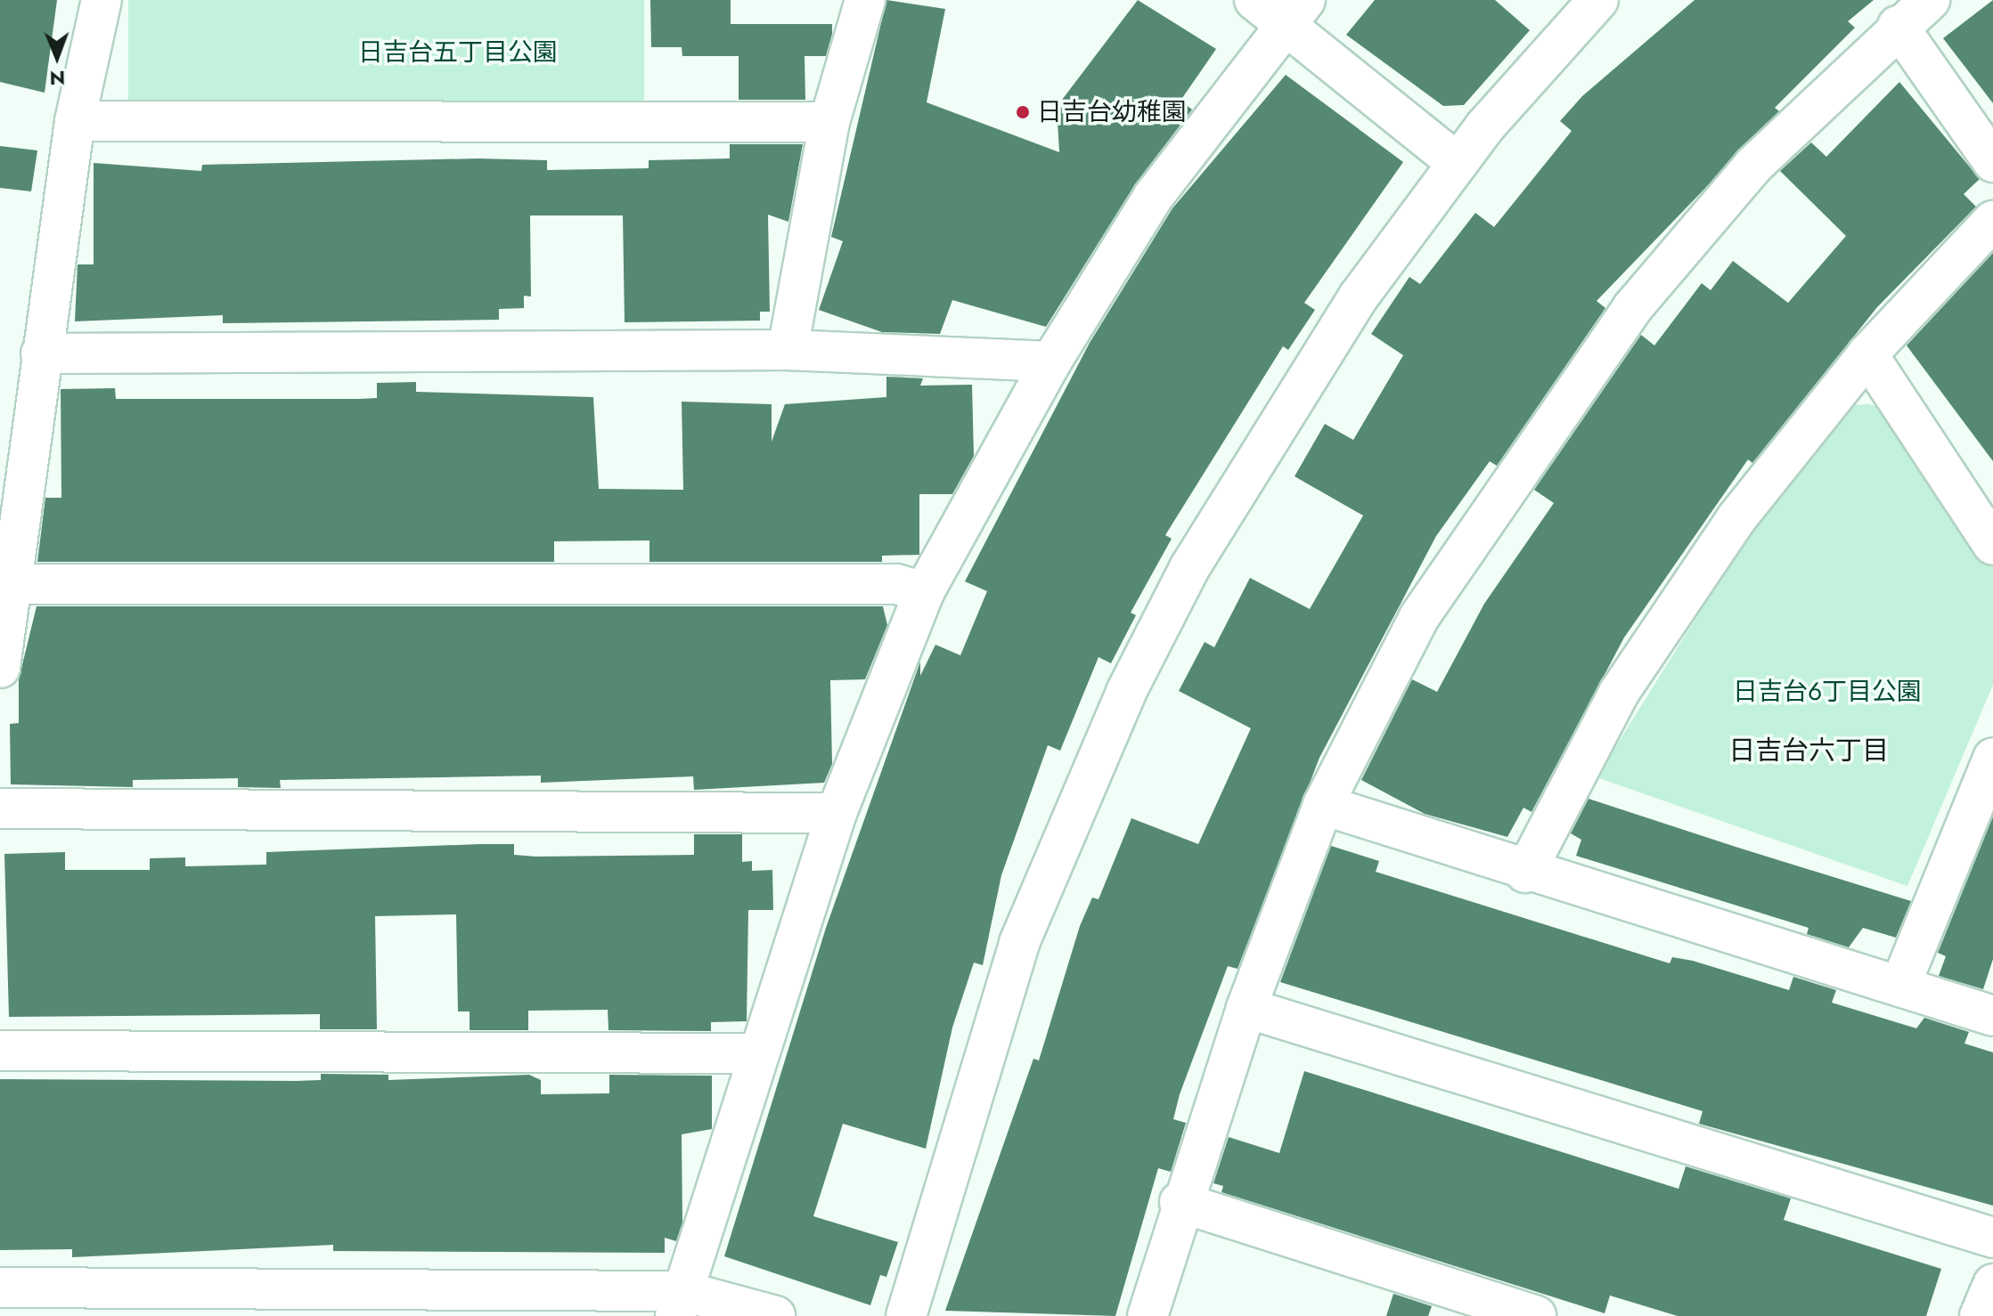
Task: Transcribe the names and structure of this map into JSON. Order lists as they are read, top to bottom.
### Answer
{
  "districts": ["日吉台六丁目"],
  "parks": ["日吉台五丁目公園", "日吉台６丁目公園"],
  "places": ["日吉台幼稚園"],
  "north": "bottom"
}
